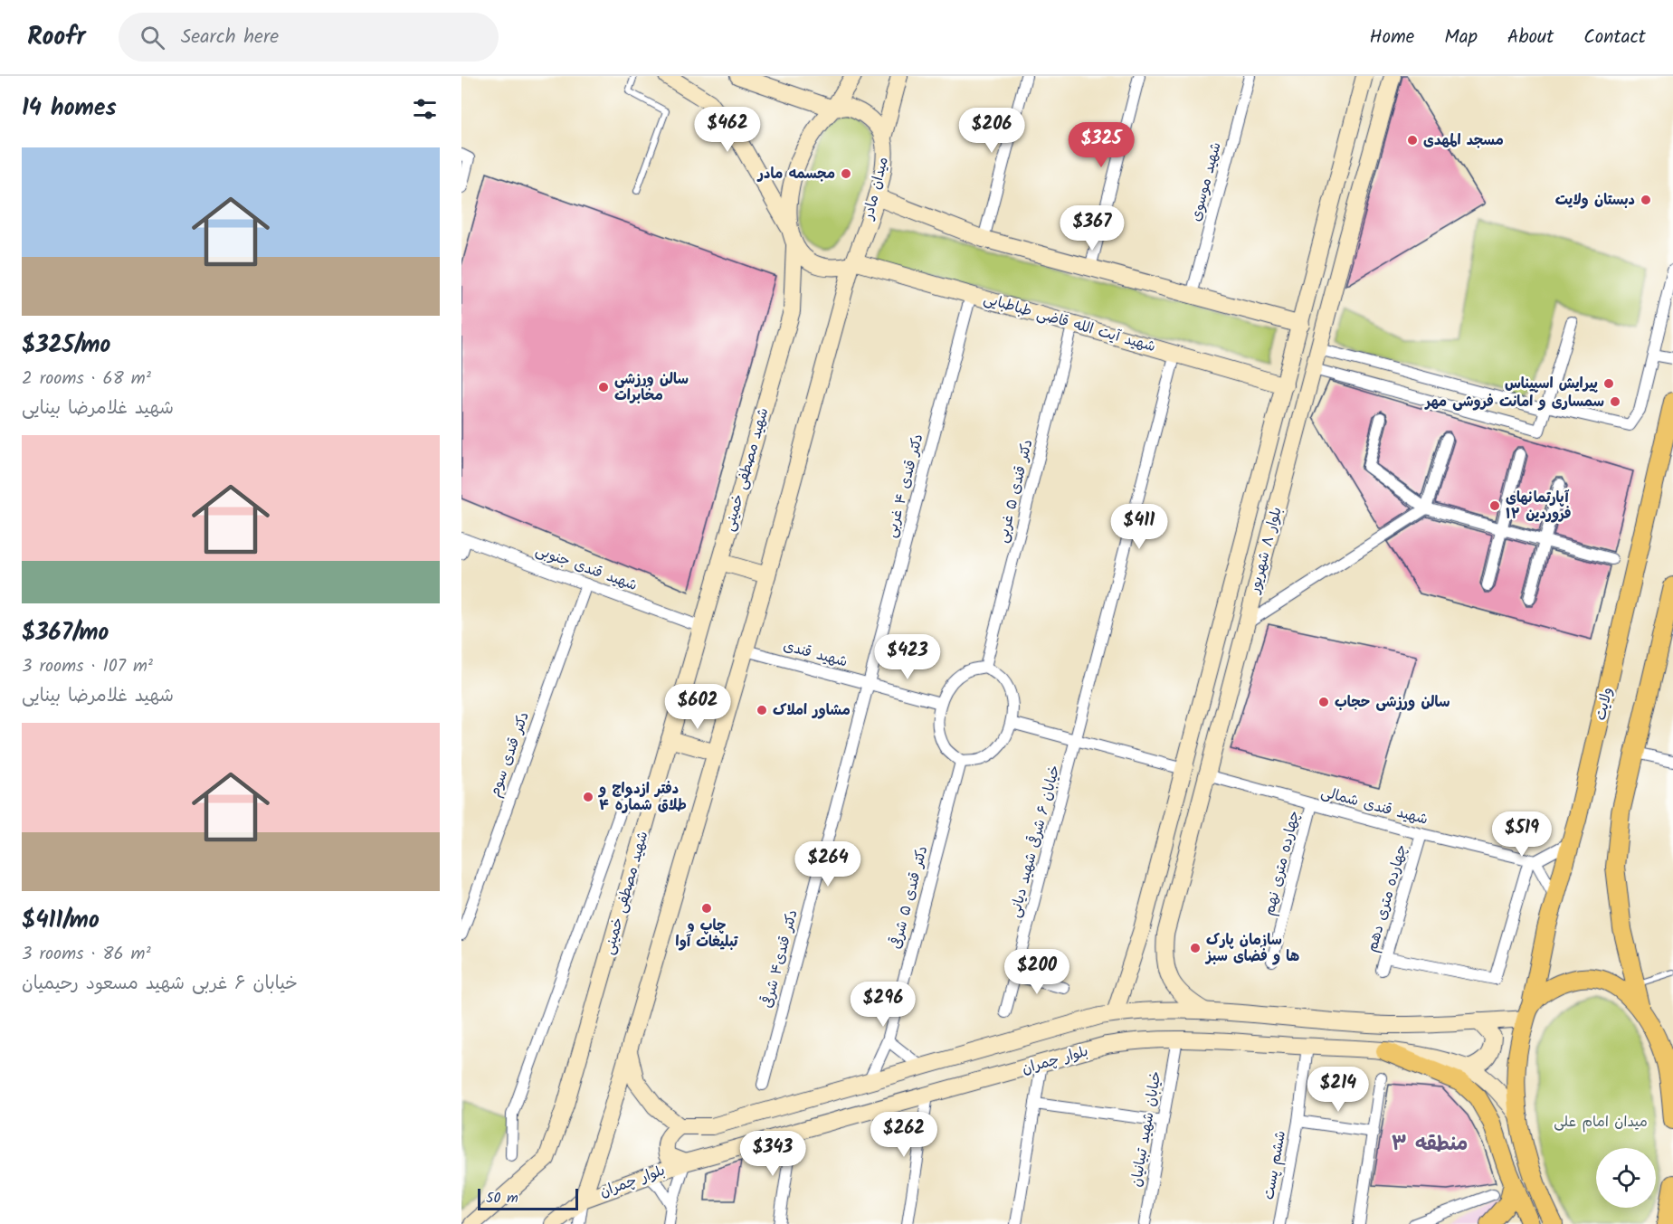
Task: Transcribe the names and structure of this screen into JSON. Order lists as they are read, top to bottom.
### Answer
{
  "streets": {
    "main road": [
      "میدان مادر",
      "شهید آیت الله قاضی طباطبایی",
      "شهید مصطفی خمینی",
      "بلوار ۸ شهریور",
      "ولایت",
      "بلوار چمران"
    ],
    "street": [
      "شهید موسوی",
      "دکتر قندی ۴ غربی",
      "دکتر قندی ۵ غربی",
      "شهید قندی جنوبی",
      "شهید قندی",
      "دکتر قندی سوم",
      "شهید قندی شمالی",
      "خیابان ۶ شرقی شهید دیانی",
      "چهارده متری نهم",
      "دکتر قندی ۵ شرقی",
      "چهارده متری دهم",
      "دکتر قندی۴ شرقی",
      "خیابان شهید تبیانیان",
      "ششم پست"
    ]
  },
  "crossings": [
    ["میدان مادر", "شهید آیت الله قاضی طباطبایی"],
    ["شهید آیت الله قاضی طباطبایی", "دکتر قندی ۴ غربی"],
    ["شهید آیت الله قاضی طباطبایی", "دکتر قندی ۵ غربی"],
    ["شهید آیت الله قاضی طباطبایی", "بلوار ۸ شهریور"],
    ["شهید آیت الله قاضی طباطبایی", "خیابان ۶ شرقی شهید دیانی"],
    ["شهید مصطفی خمینی", "شهید قندی جنوبی"],
    ["دکتر قندی ۴ غربی", "شهید قندی"],
    ["دکتر قندی ۴ غربی", "دکتر قندی۴ شرقی"],
    ["دکتر قندی ۵ غربی", "شهید قندی"],
    ["دکتر قندی ۵ غربی", "دکتر قندی ۵ شرقی"],
    ["بلوار ۸ شهریور", "شهید قندی شمالی"],
    ["بلوار ۸ شهریور", "بلوار چمران"],
    ["شهید قندی جنوبی", "دکتر قندی سوم"],
    ["شهید قندی", "دکتر قندی ۵ شرقی"],
    ["شهید قندی", "دکتر قندی۴ شرقی"],
    ["ولایت", "بلوار چمران"],
    ["شهید قندی شمالی", "چهارده متری نهم"],
    ["شهید قندی شمالی", "چهارده متری دهم"],
    ["دکتر قندی ۵ شرقی", "بلوار چمران"],
    ["بلوار چمران", "خیابان شهید تبیانیان"],
    ["بلوار چمران", "ششم پست"]
  ],
  "districts": ["منطقه ۳"],
  "parks": ["میدان امام علی"],
  "places": [
    "مسجد المهدی",
    "مجسمه مادر",
    "دبستان ولایت",
    "پیرایش اسپیناس",
    "سالن ورزشی مخابرات",
    "سمساری و امانت فروشی مهر",
    "آپارتمانهای ۱۲ فروردین",
    "سالن ورزشی حجاب",
    "مشاور املاک",
    "دفتر ازدواج و طلاق شماره ۴",
    "چاپ و تبلیغات آوا",
    "سازمان پارک ها و فضای سبز"
  ],
  "scale_bar": "50 m",
  "page": {
    "header": "Roofr",
    "search": "Search here",
    "nav": [
      "Home",
      "Map",
      "About",
      "Contact"
    ],
    "heading": "14 homes",
    "price": [
      "$462",
      "$206",
      "$325",
      "$367",
      "$411",
      "$423",
      "$602",
      "$519",
      "$264",
      "$200",
      "$296",
      "$214",
      "$262",
      "$343"
    ],
    "list": [
      {
        "name": "$325/mo",
        "note": "2 rooms · 68 m² · شهید غلامرضا بینایی"
      },
      {
        "name": "$367/mo",
        "note": "3 rooms · 107 m² · شهید غلامرضا بینایی"
      },
      {
        "name": "$411/mo",
        "note": "3 rooms · 86 m² · خیابان ۶ غربی شهید مسعود رحیمیان"
      }
    ],
    "scale": "50 m"
  }
}
